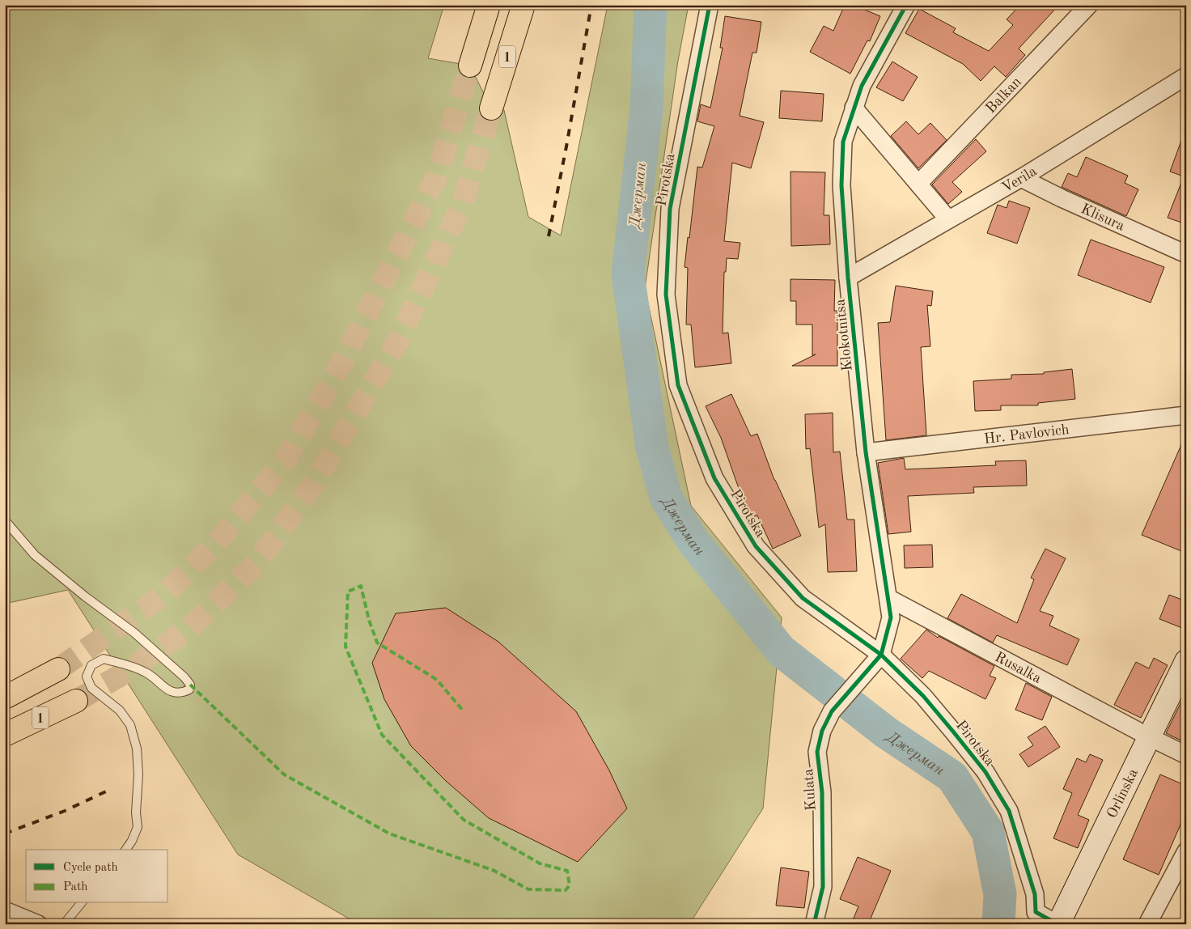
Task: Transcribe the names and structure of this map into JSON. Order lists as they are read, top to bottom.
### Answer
{
  "streets": {
    "main road": ["1"],
    "street": [
      "Balkan",
      "Verila",
      "Pirotska",
      "Klisura",
      "Klokotnitsa",
      "Hr. Pavlovich",
      "Rusalka",
      "Kulata",
      "Orlinska"
    ]
  },
  "crossings": [
    ["Verila", "Klisura"],
    ["Verila", "Klokotnitsa"],
    ["Pirotska", "Klokotnitsa"],
    ["Pirotska", "Orlinska"],
    ["Klokotnitsa", "Hr. Pavlovich"],
    ["Klokotnitsa", "Rusalka"],
    ["Klokotnitsa", "Kulata"],
    ["Rusalka", "Orlinska"]
  ],
  "water": ["Джерман"],
  "legend": ["Cycle path", "Path"]
}
